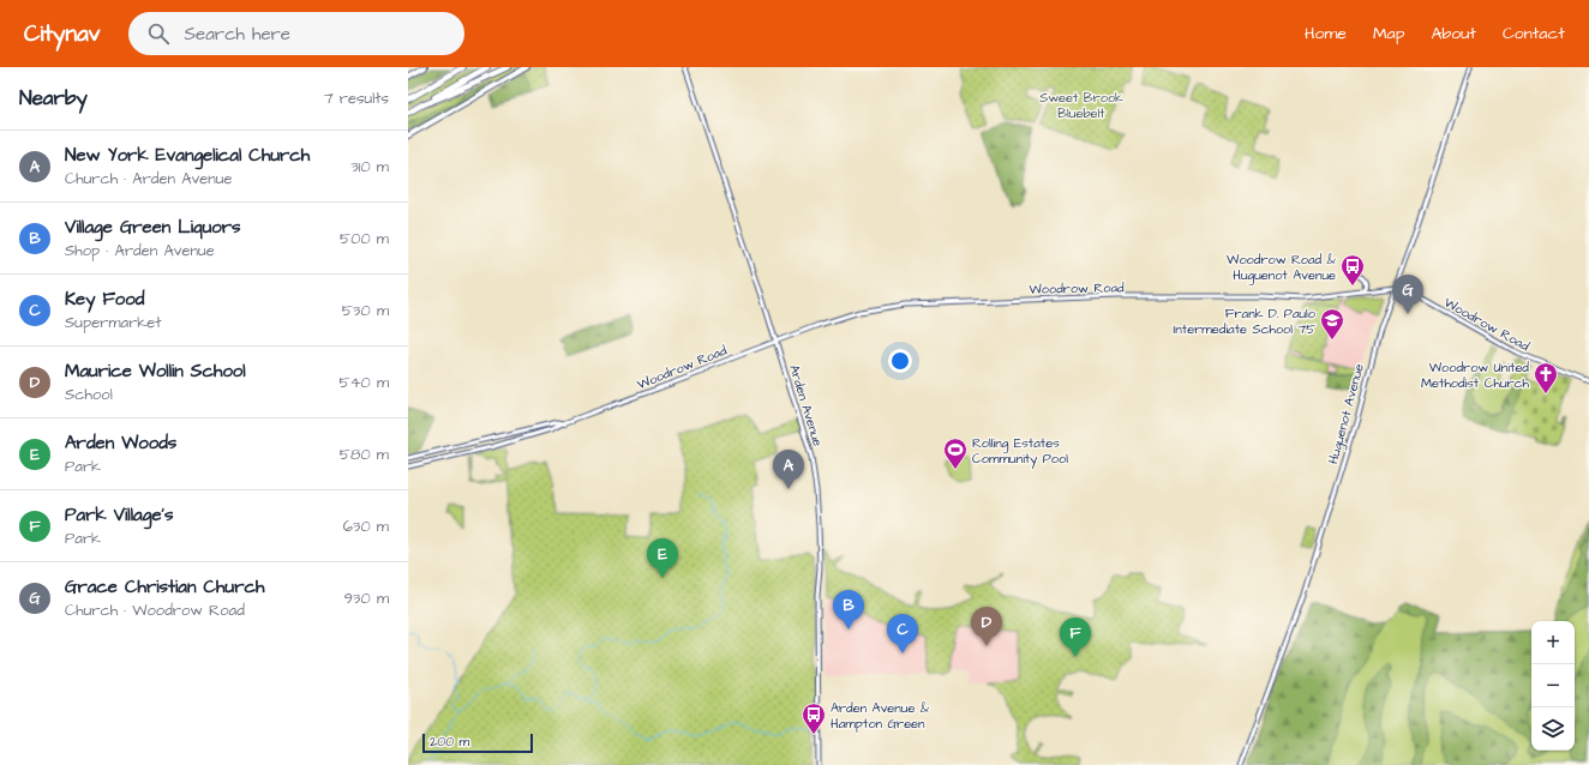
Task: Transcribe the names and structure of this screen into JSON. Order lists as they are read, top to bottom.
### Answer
{
  "streets": {
    "street": ["Woodrow Road", "Arden Avenue", "Huguenot Avenue"]
  },
  "crossings": [
    ["Woodrow Road", "Arden Avenue"],
    ["Woodrow Road", "Huguenot Avenue"]
  ],
  "parks": ["Sweet Brook Bluebelt"],
  "places": {
    "bus stop": ["Woodrow Road & Huguenot Avenue", "Arden Avenue & Hampton Green"],
    "school or university": ["Frank D. Paulo Intermediate School 75"],
    "church": ["Woodrow United Methodist Church"],
    "sports": ["Rolling Estates Community Pool"]
  },
  "scale_bar": "200 m",
  "page": {
    "header": "Citynav",
    "search": "Search here",
    "nav": [
      "Home",
      "Map",
      "About",
      "Contact"
    ],
    "heading": ["Nearby", "7 results"],
    "list": [
      {
        "mark": "A",
        "name": "New York Evangelical Church",
        "note": "Church · Arden Avenue",
        "value": "310 m"
      },
      {
        "mark": "B",
        "name": "Village Green Liquors",
        "note": "Shop · Arden Avenue",
        "value": "500 m"
      },
      {
        "mark": "C",
        "name": "Key Food",
        "note": "Supermarket",
        "value": "530 m"
      },
      {
        "mark": "D",
        "name": "Maurice Wollin School",
        "note": "School",
        "value": "540 m"
      },
      {
        "mark": "E",
        "name": "Arden Woods",
        "note": "Park",
        "value": "580 m"
      },
      {
        "mark": "F",
        "name": "Park Village's",
        "note": "Park",
        "value": "630 m"
      },
      {
        "mark": "G",
        "name": "Grace Christian Church",
        "note": "Church · Woodrow Road",
        "value": "930 m"
      }
    ],
    "pins": [
      "G",
      "A",
      "E",
      "B",
      "D",
      "C",
      "F"
    ],
    "map_buttons": ["+", "−"],
    "scale": "200 m"
  }
}
